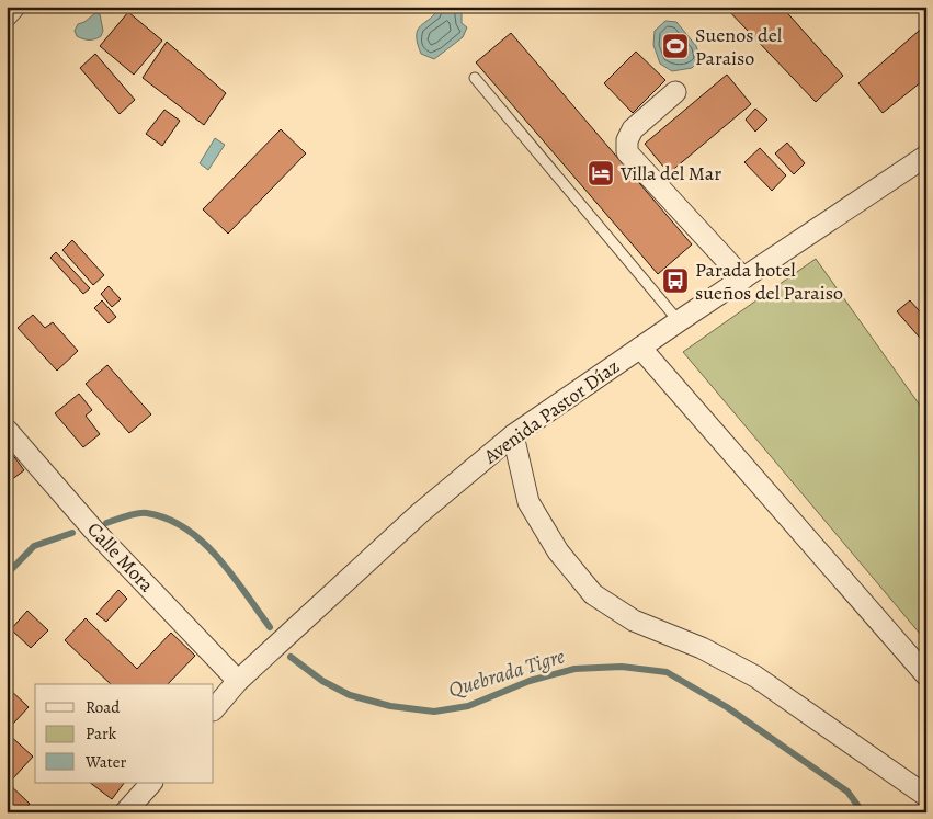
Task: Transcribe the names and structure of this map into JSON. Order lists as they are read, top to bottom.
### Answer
{
  "streets": {
    "street": ["Avenida Pastor Díaz", "Calle Mora"]
  },
  "crossings": [
    ["Avenida Pastor Díaz", "Calle Mora"]
  ],
  "water": ["Quebrada Tigre"],
  "places": {
    "sports": ["Suenos del Paraiso"],
    "hotel": ["Villa del Mar"],
    "bus stop": ["Parada hotel sueños del Paraiso"]
  },
  "legend": ["Road", "Park", "Water"]
}
